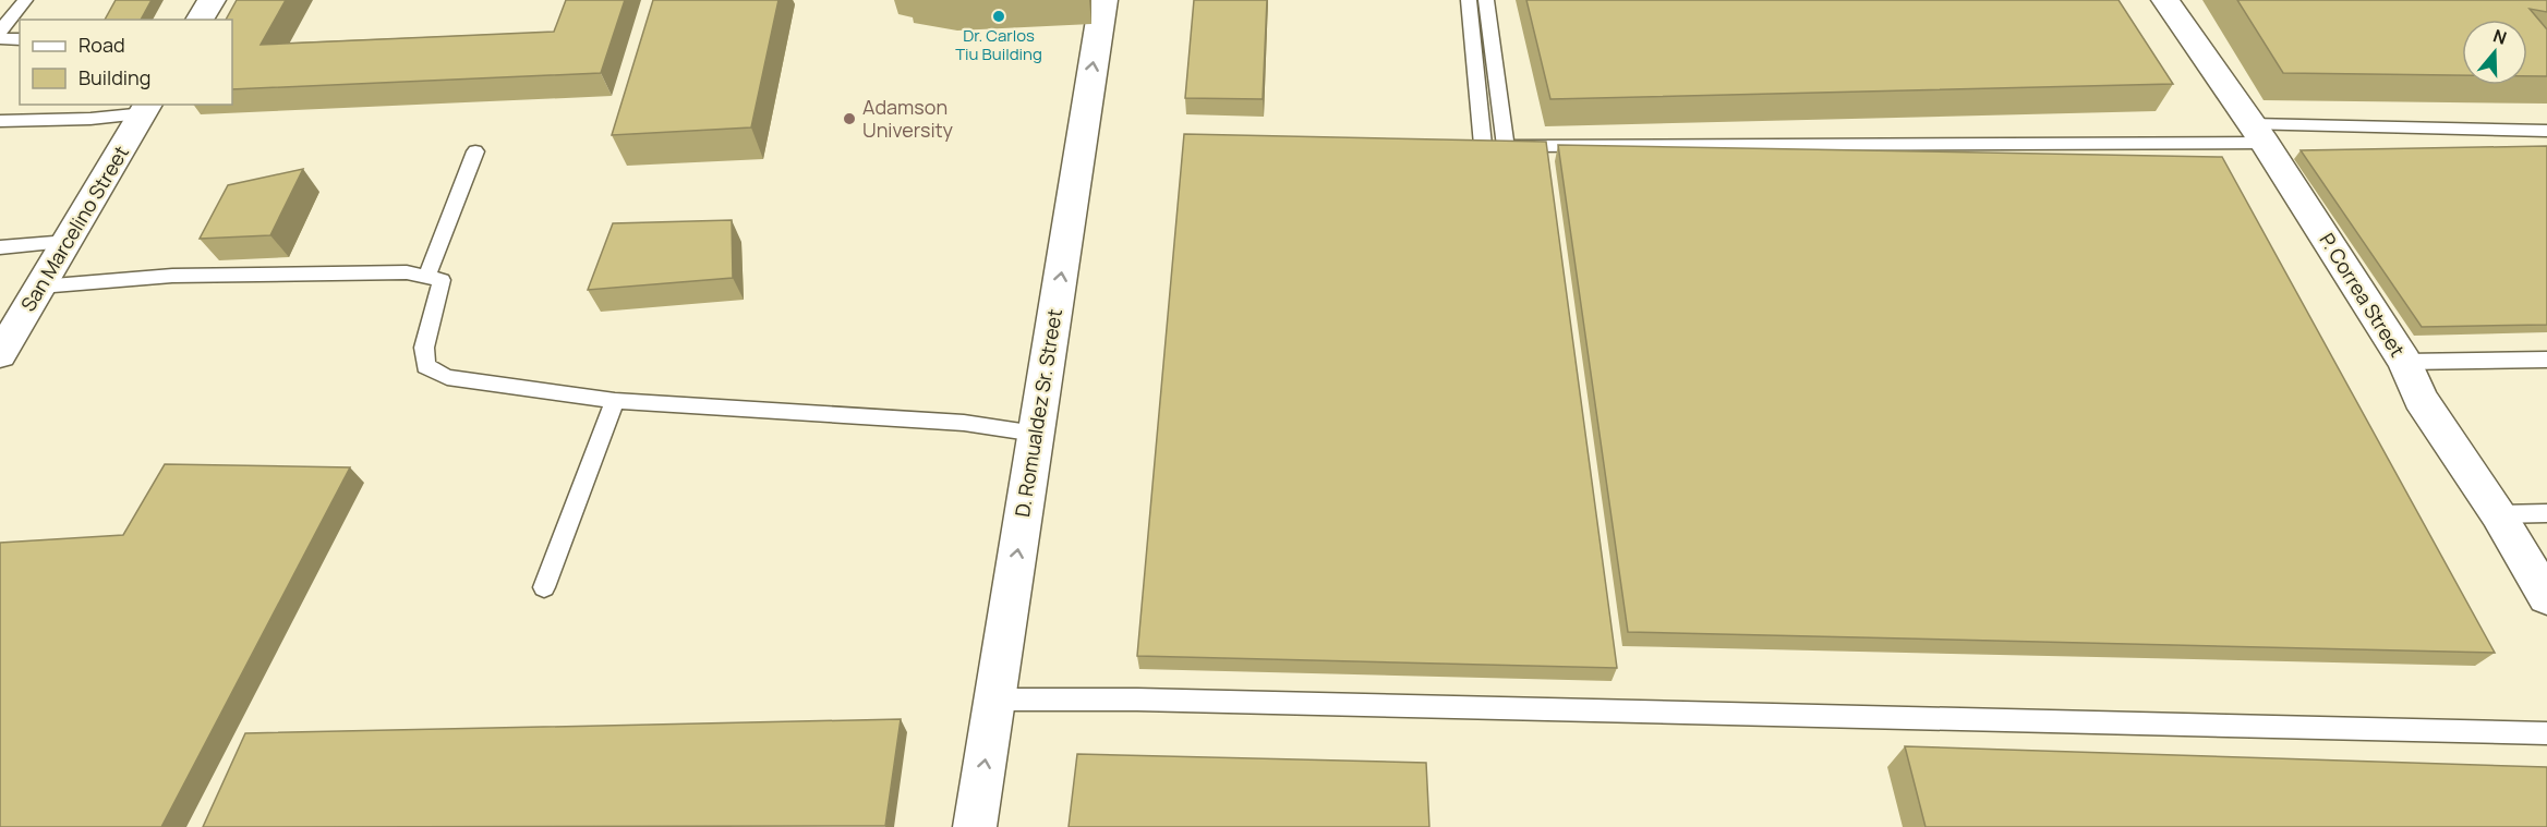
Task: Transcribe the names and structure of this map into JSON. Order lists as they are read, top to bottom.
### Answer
{
  "streets": {
    "main road": ["San Marcelino Street", "P. Correa Street", "D. Romualdez Sr. Street"]
  },
  "one_way": ["D. Romualdez Sr. Street"],
  "places": ["Dr. Carlos Tiu Building", "Adamson University"],
  "legend": ["Road", "Building"],
  "north": "top"
}
